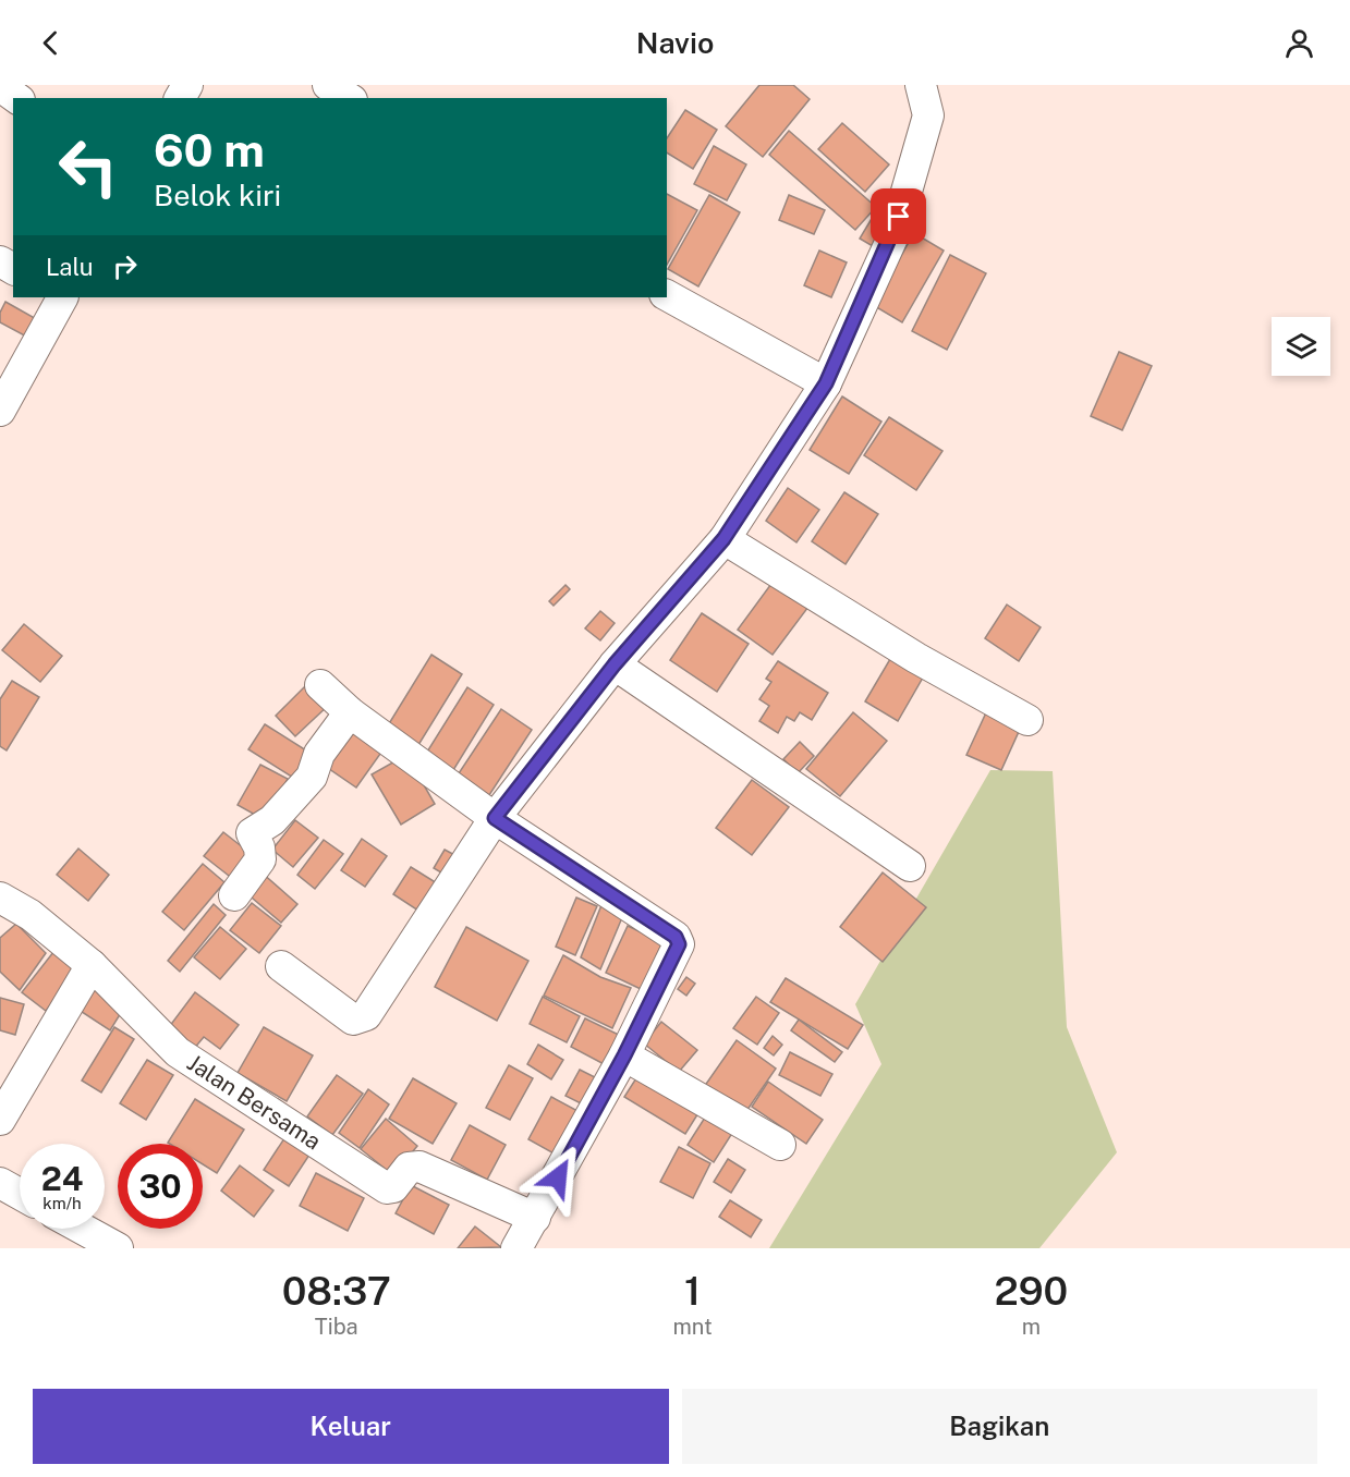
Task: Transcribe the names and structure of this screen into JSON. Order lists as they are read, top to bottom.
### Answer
{
  "streets": {
    "street": ["Jalan Bersama"]
  },
  "page": {
    "header": "Navio",
    "turn": ["60 m", "Belok kiri"],
    "then": "Lalu",
    "speed": "24 km/h",
    "limit": "30",
    "eta": [
      "08:37",
      "Tiba",
      "1",
      "mnt",
      "290",
      "m"
    ],
    "buttons": ["Keluar", "Bagikan"]
  }
}
